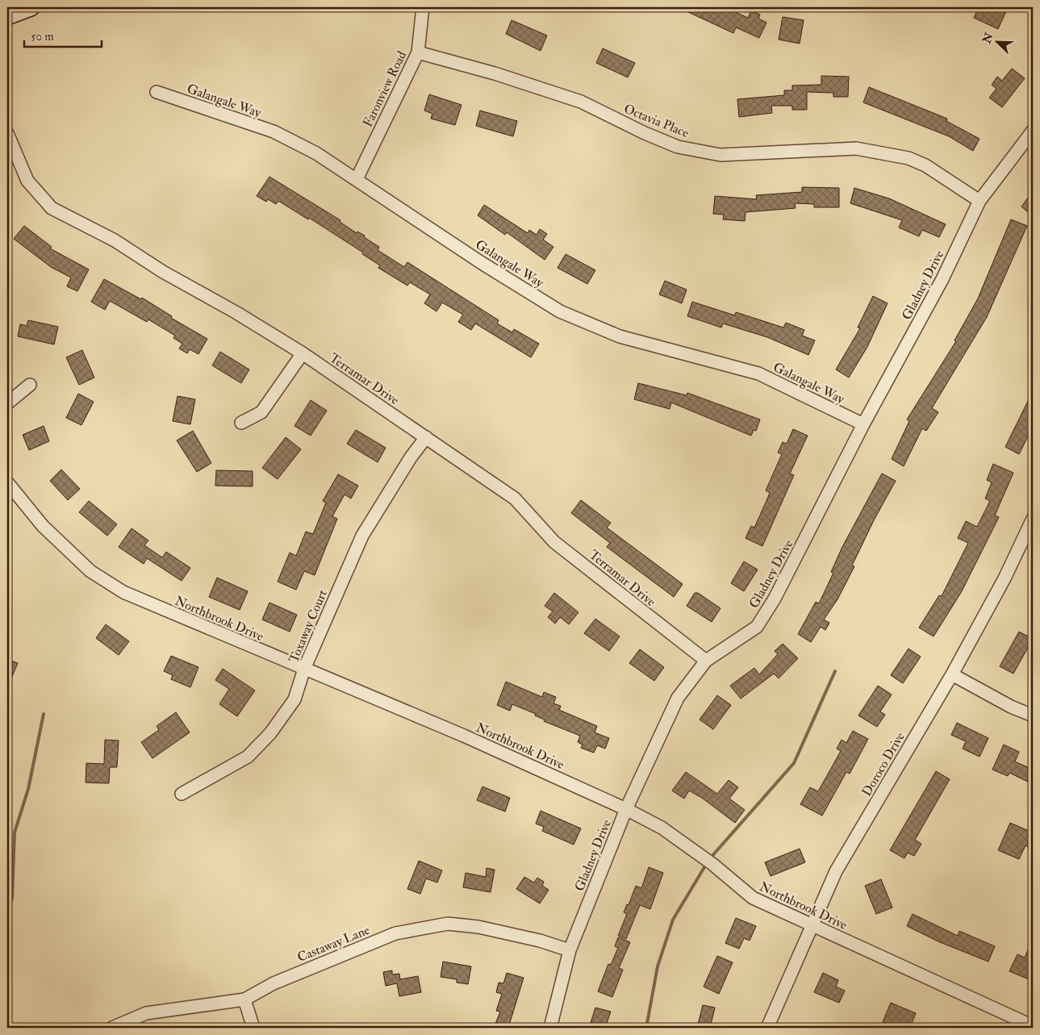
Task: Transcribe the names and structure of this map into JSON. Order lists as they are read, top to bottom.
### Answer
{
  "streets": {
    "street": [
      "Faronview Road",
      "Galangale Way",
      "Octavia Place",
      "Gladney Drive",
      "Terramar Drive",
      "Northbrook Drive",
      "Toxaway Court",
      "Doroco Drive",
      "Castaway Lane"
    ]
  },
  "crossings": [
    ["Faronview Road", "Galangale Way"],
    ["Faronview Road", "Octavia Place"],
    ["Galangale Way", "Gladney Drive"],
    ["Octavia Place", "Gladney Drive"],
    ["Gladney Drive", "Terramar Drive"],
    ["Gladney Drive", "Northbrook Drive"],
    ["Gladney Drive", "Castaway Lane"],
    ["Terramar Drive", "Toxaway Court"],
    ["Northbrook Drive", "Toxaway Court"],
    ["Northbrook Drive", "Doroco Drive"]
  ],
  "scale_bar": "50 m",
  "north": "top left"
}
